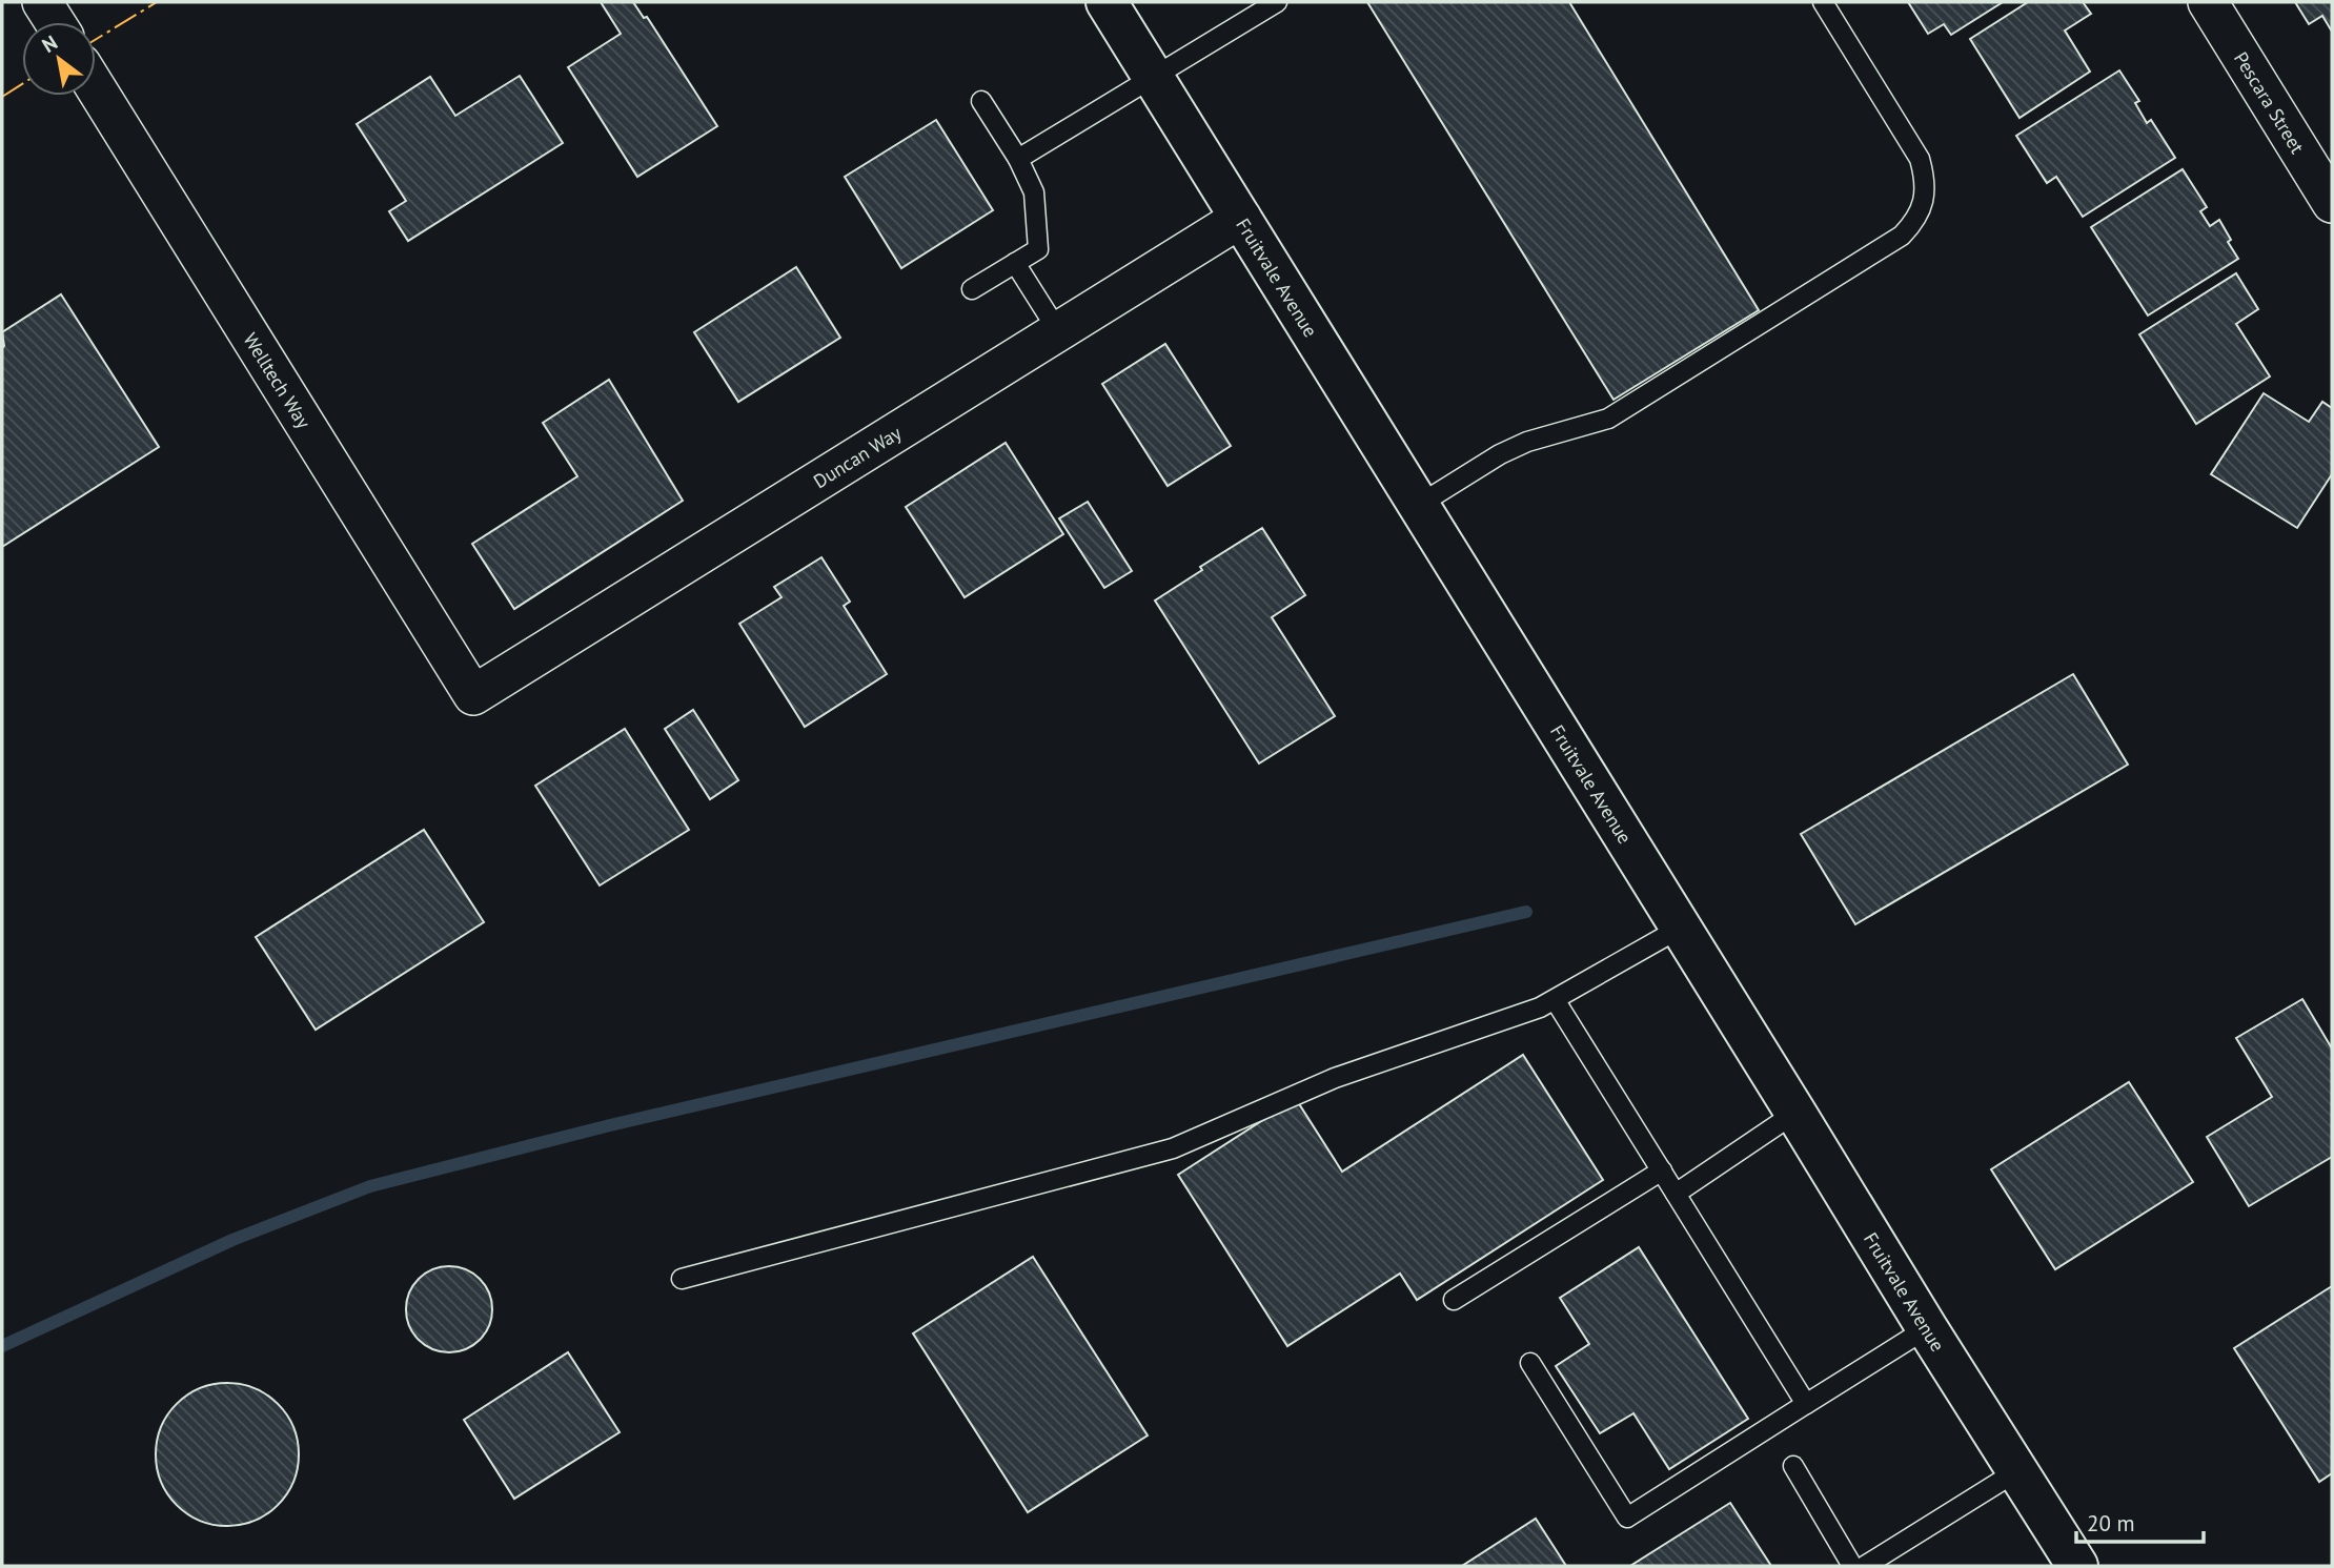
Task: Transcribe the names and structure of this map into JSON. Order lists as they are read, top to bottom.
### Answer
{
  "streets": {
    "main road": ["Fruitvale Avenue"],
    "street": ["Pescara Street", "Welltech Way", "Duncan Way"]
  },
  "crossings": [
    ["Fruitvale Avenue", "Duncan Way"],
    ["Welltech Way", "Duncan Way"]
  ],
  "scale_bar": "20 m",
  "north": "top left"
}
